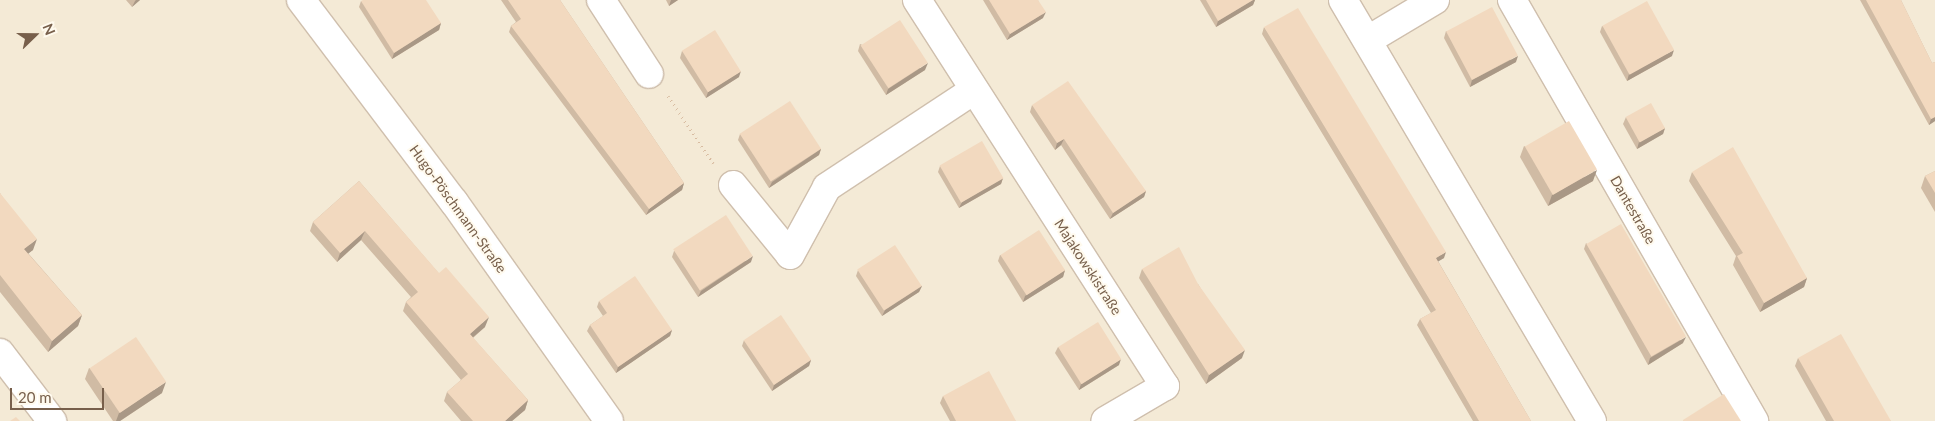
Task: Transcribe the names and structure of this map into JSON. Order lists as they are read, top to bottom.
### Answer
{
  "streets": {
    "street": ["Hugo-Pöschmann-Straße", "Dantestraße", "Majakowskistraße"]
  },
  "scale_bar": "20 m",
  "north": "right"
}
